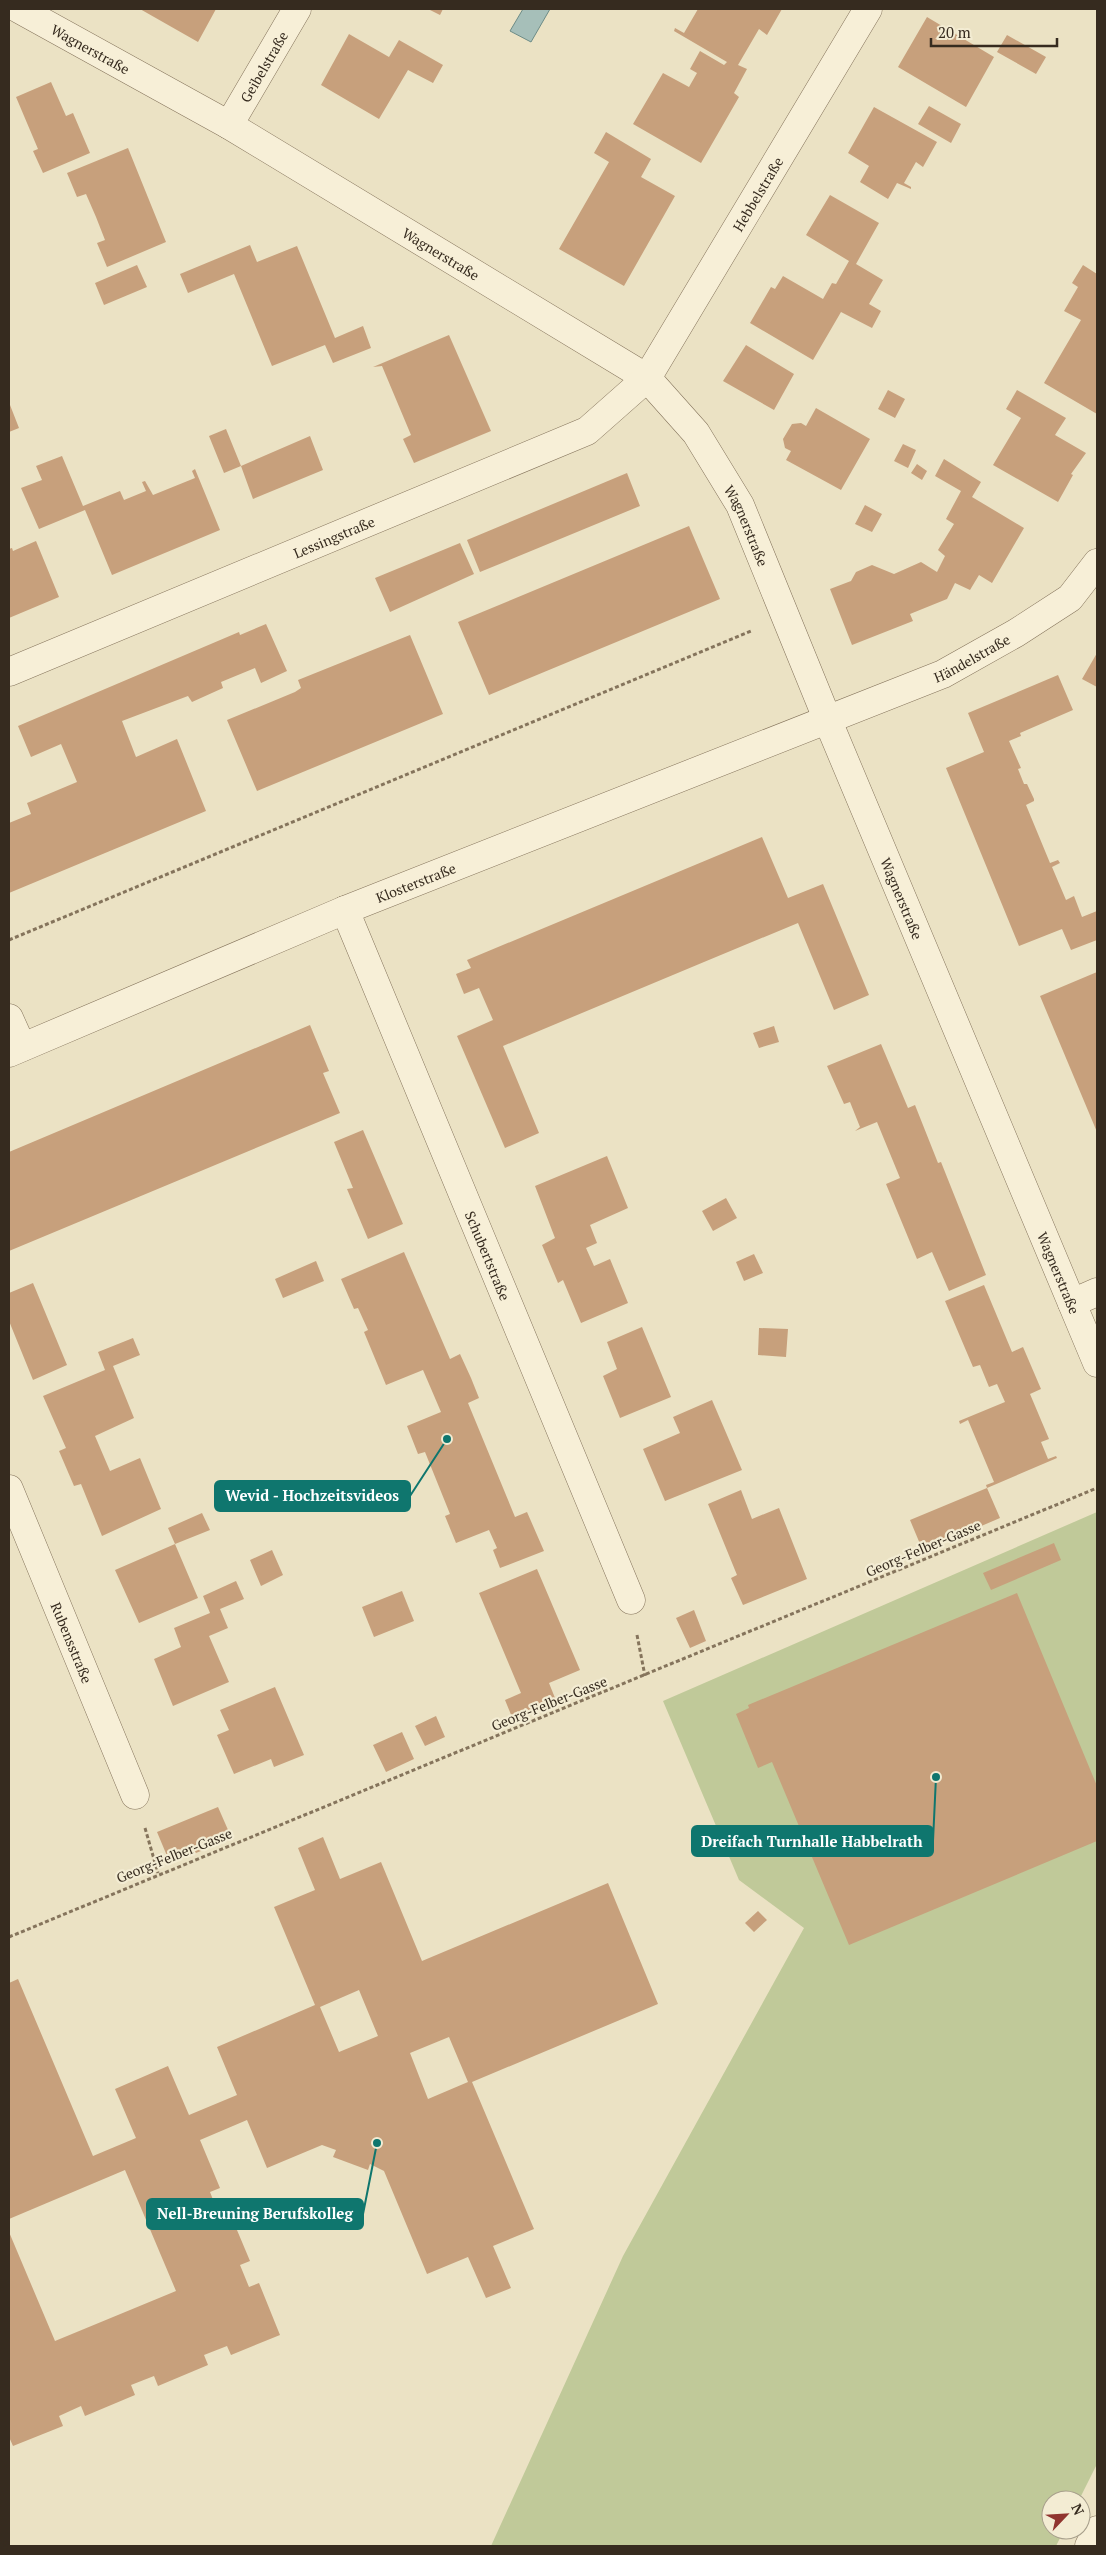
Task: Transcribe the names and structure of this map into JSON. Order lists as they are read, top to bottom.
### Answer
{
  "streets": {
    "street": [
      "Wagnerstraße",
      "Geibelstraße",
      "Hebbelstraße",
      "Lessingstraße",
      "Händelstraße",
      "Klosterstraße",
      "Schubertstraße",
      "Rubensstraße"
    ],
    "path": ["Georg-Felber-Gasse"]
  },
  "crossings": [
    ["Wagnerstraße", "Geibelstraße"],
    ["Wagnerstraße", "Hebbelstraße"],
    ["Wagnerstraße", "Lessingstraße"],
    ["Wagnerstraße", "Händelstraße"],
    ["Wagnerstraße", "Klosterstraße"],
    ["Hebbelstraße", "Lessingstraße"],
    ["Händelstraße", "Klosterstraße"],
    ["Klosterstraße", "Schubertstraße"]
  ],
  "places": ["Wevid - Hochzeitsvideos", "Dreifach Turnhalle Habbelrath", "Nell-Breuning Berufskolleg"],
  "scale_bar": "20 m",
  "north": "top right"
}
